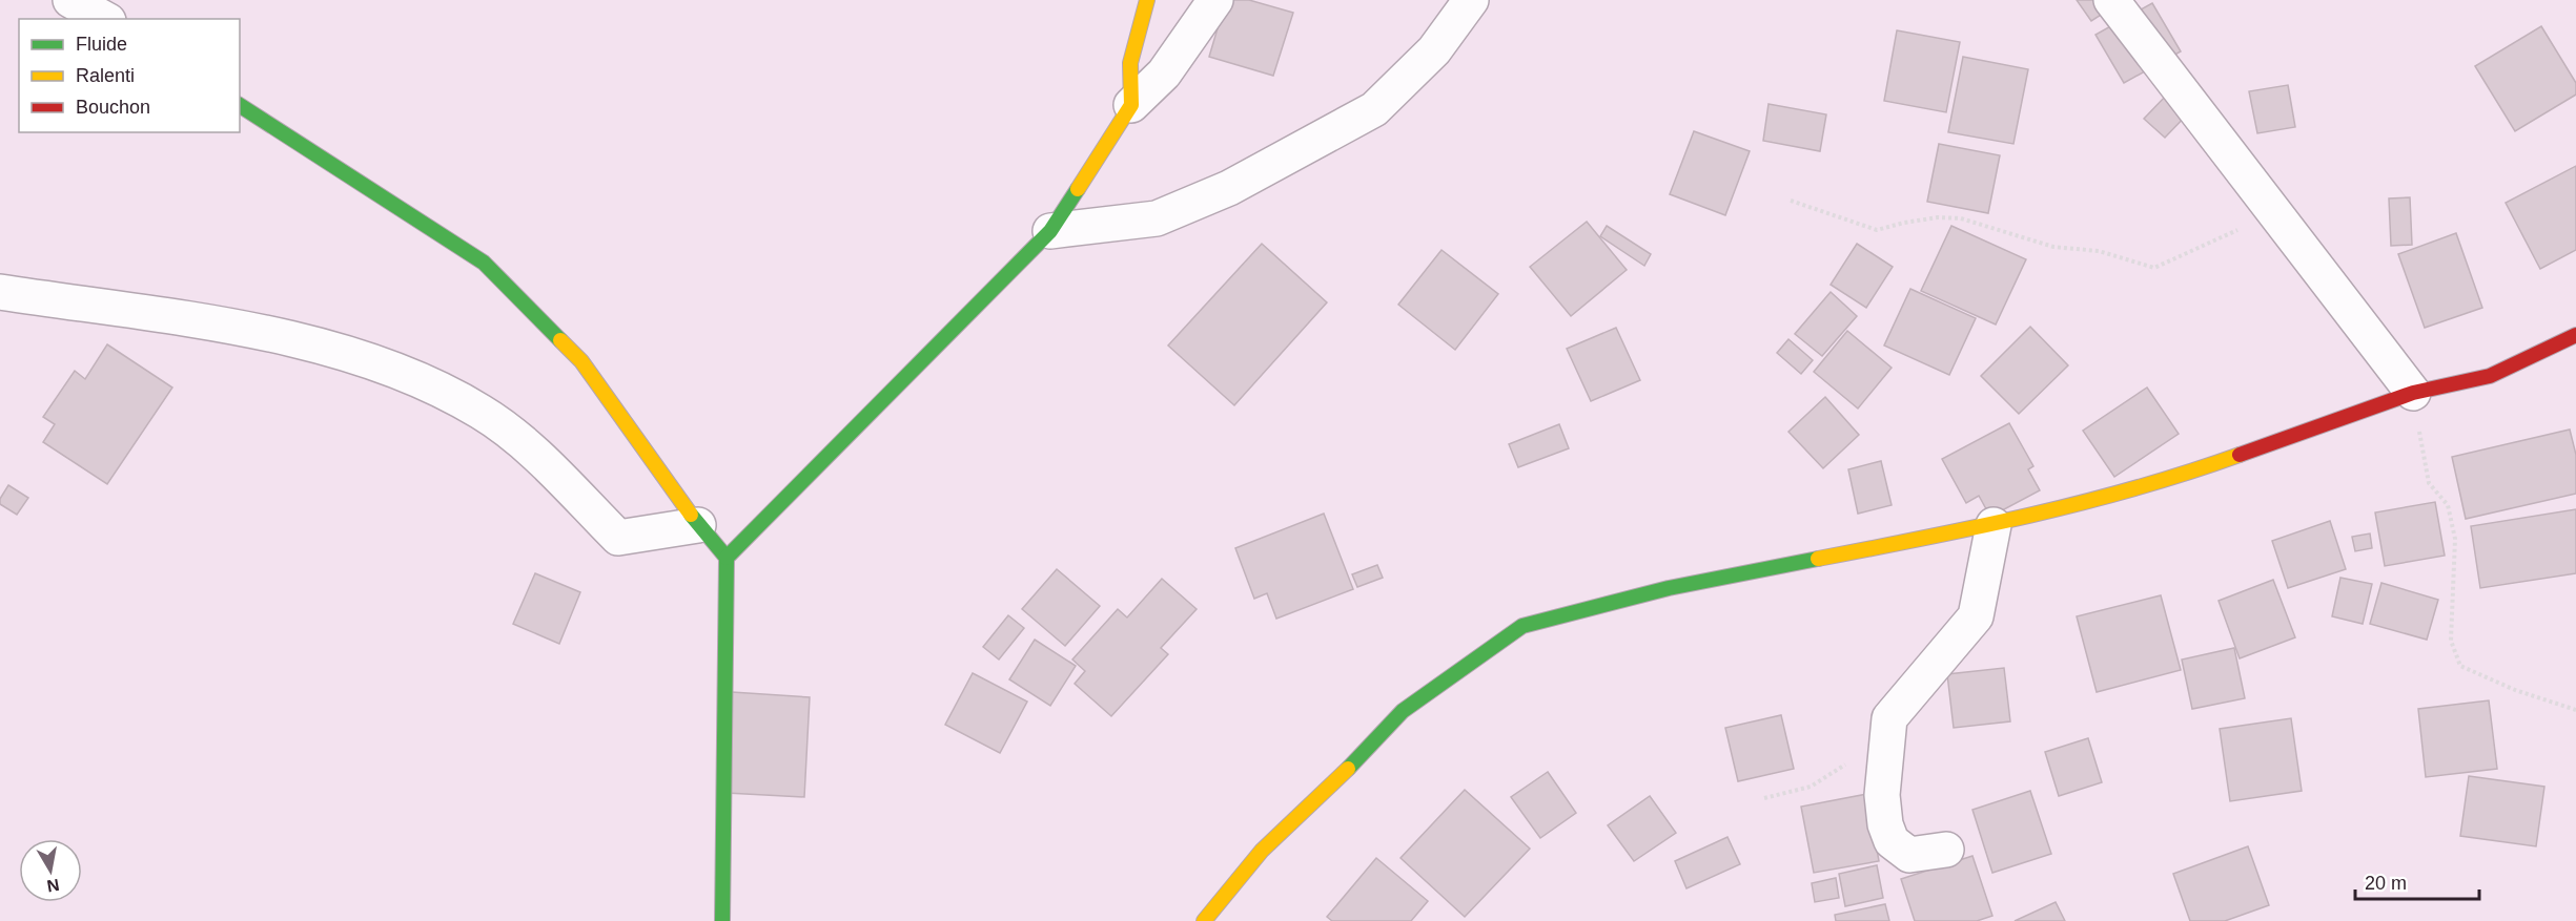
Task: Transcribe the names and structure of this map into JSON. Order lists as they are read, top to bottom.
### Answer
{
  "legend": ["Fluide", "Ralenti", "Bouchon"],
  "scale_bar": "20 m",
  "north": "bottom"
}
